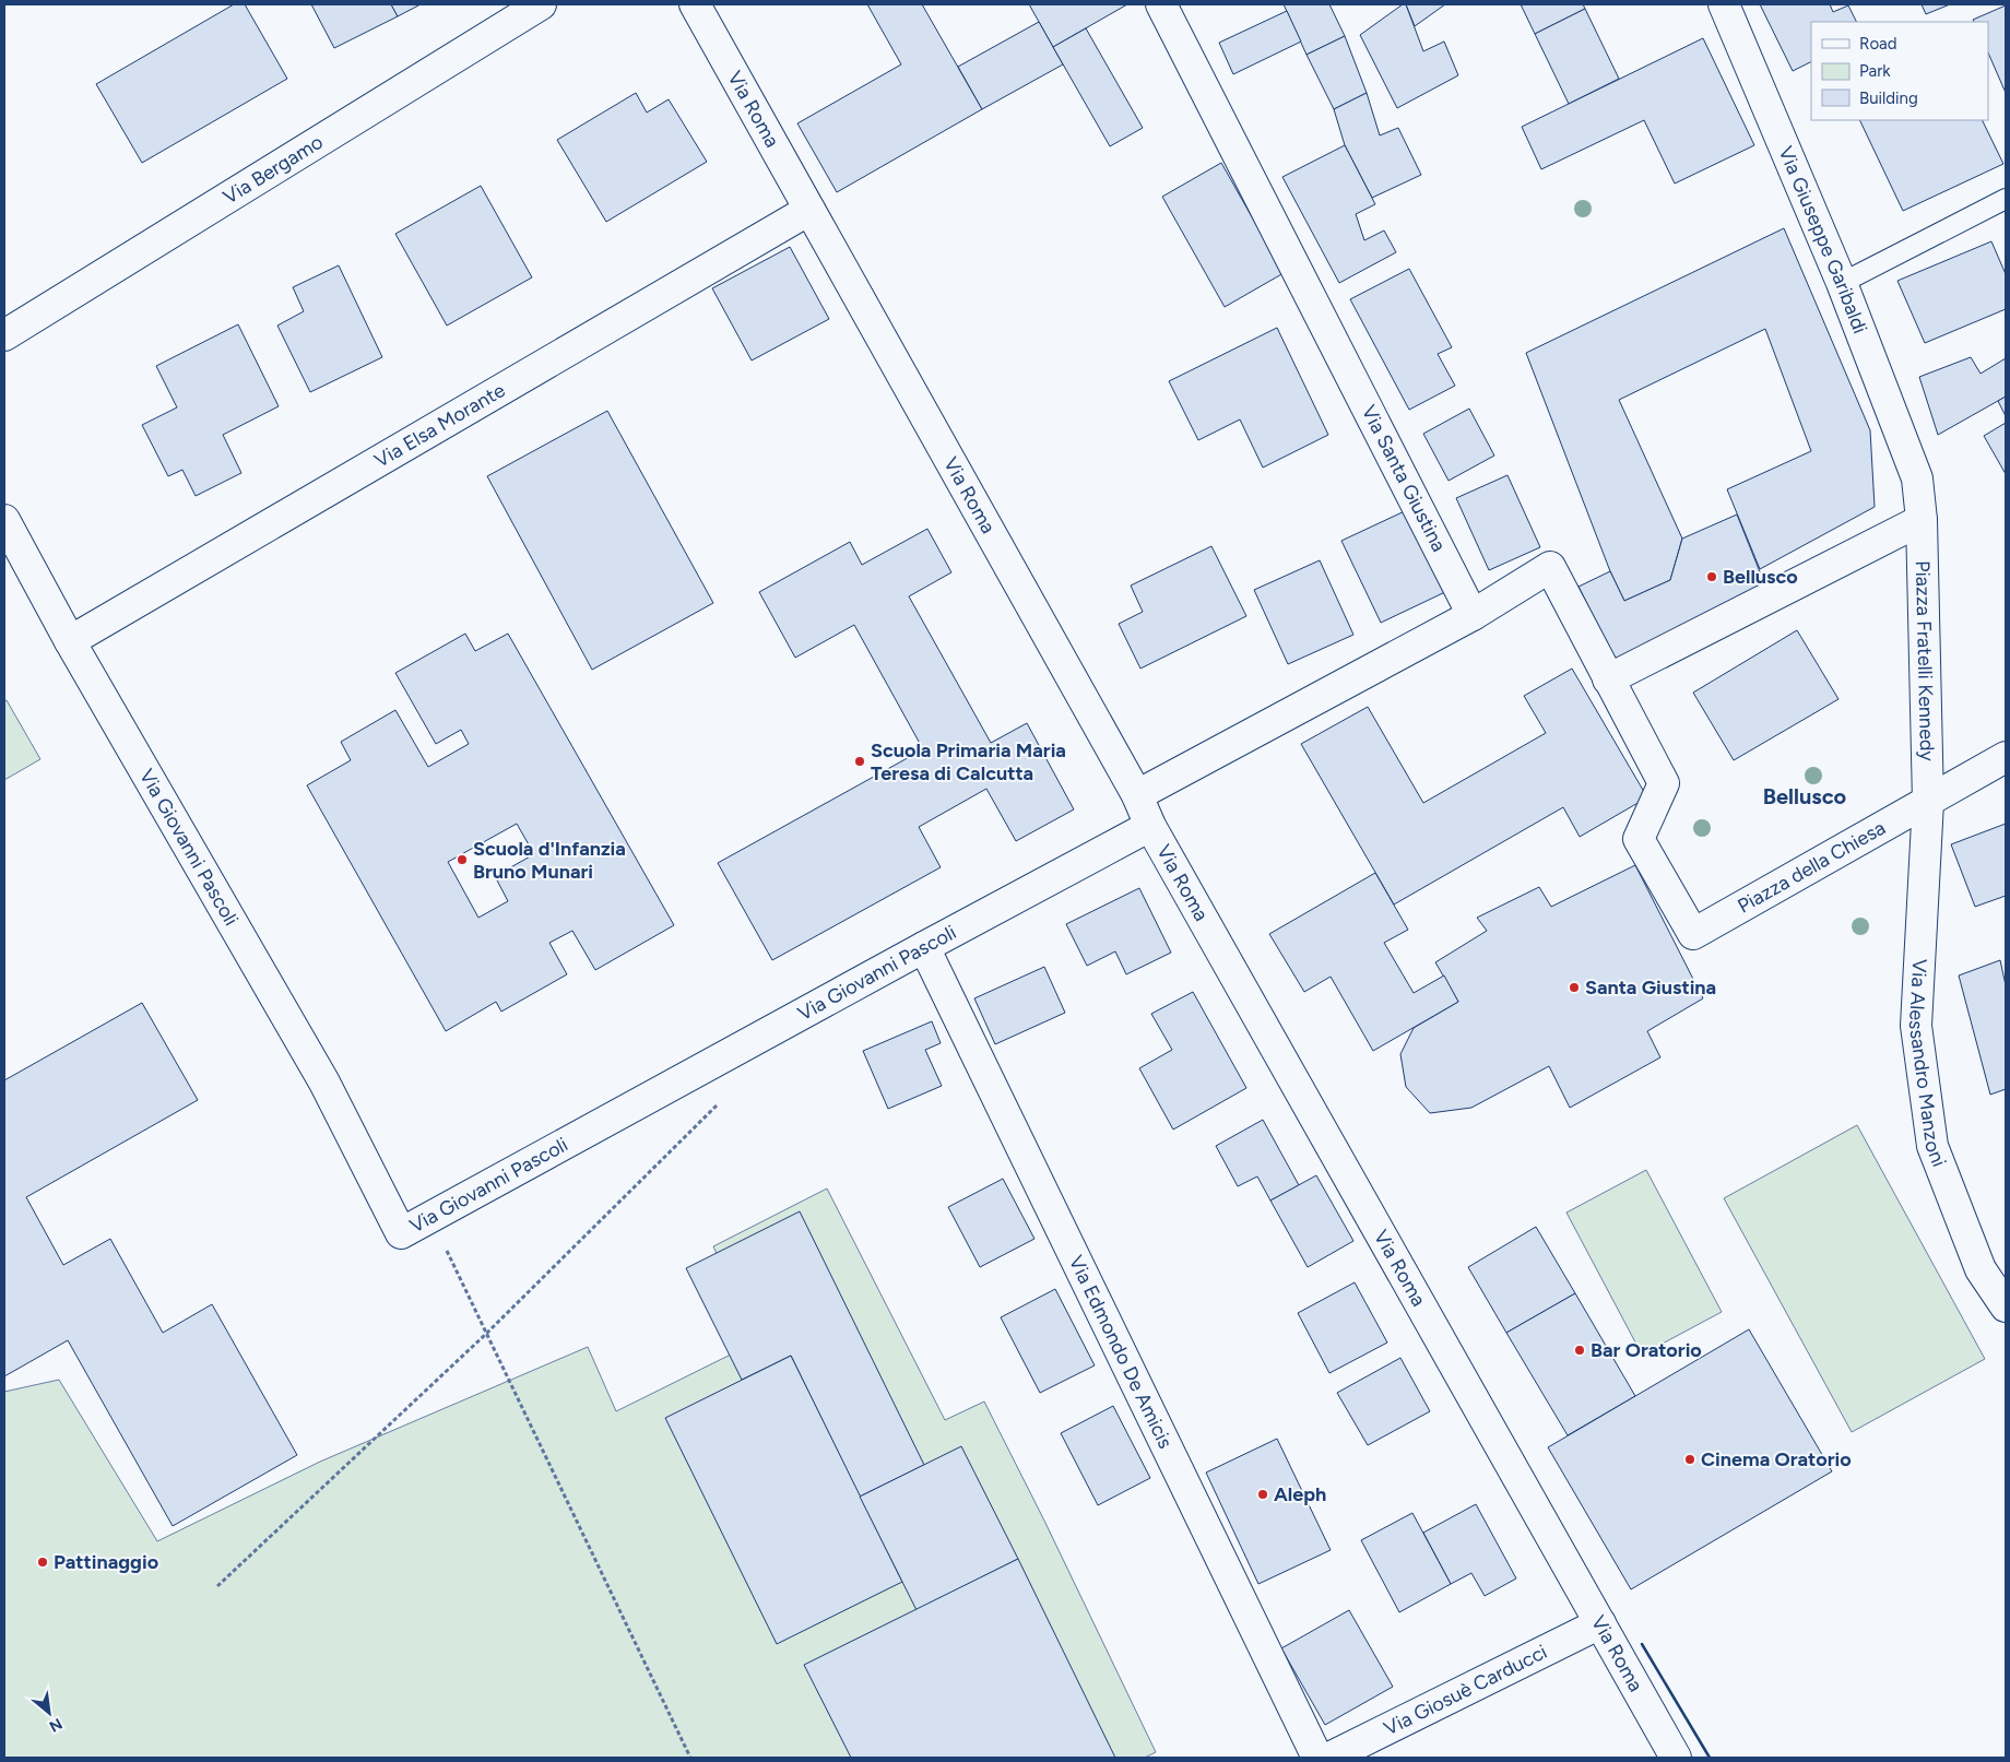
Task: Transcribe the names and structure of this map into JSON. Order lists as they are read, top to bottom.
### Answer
{
  "streets": {
    "street": [
      "Via Roma",
      "Via Bergamo",
      "Via Giuseppe Garibaldi",
      "Via Elsa Morante",
      "Via Santa Giustina",
      "Piazza Fratelli Kennedy",
      "Via Giovanni Pascoli",
      "Piazza della Chiesa",
      "Via Alessandro Manzoni",
      "Via Edmondo De Amicis",
      "Via Giosuè Carducci"
    ]
  },
  "crossings": [
    ["Via Roma", "Via Elsa Morante"],
    ["Via Roma", "Via Giovanni Pascoli"],
    ["Via Roma", "Via Giosuè Carducci"],
    ["Via Giuseppe Garibaldi", "Piazza Fratelli Kennedy"],
    ["Via Elsa Morante", "Via Giovanni Pascoli"],
    ["Piazza Fratelli Kennedy", "Piazza della Chiesa"],
    ["Piazza Fratelli Kennedy", "Via Alessandro Manzoni"],
    ["Via Giovanni Pascoli", "Via Edmondo De Amicis"],
    ["Piazza della Chiesa", "Via Alessandro Manzoni"]
  ],
  "districts": ["Bellusco"],
  "places": [
    "Bellusco",
    "Scuola Primaria Maria Teresa di Calcutta",
    "Scuola d'Infanzia Bruno Munari",
    "Santa Giustina",
    "Bar Oratorio",
    "Cinema Oratorio",
    "Aleph",
    "Pattinaggio"
  ],
  "legend": ["Road", "Park", "Building"],
  "north": "bottom right"
}
